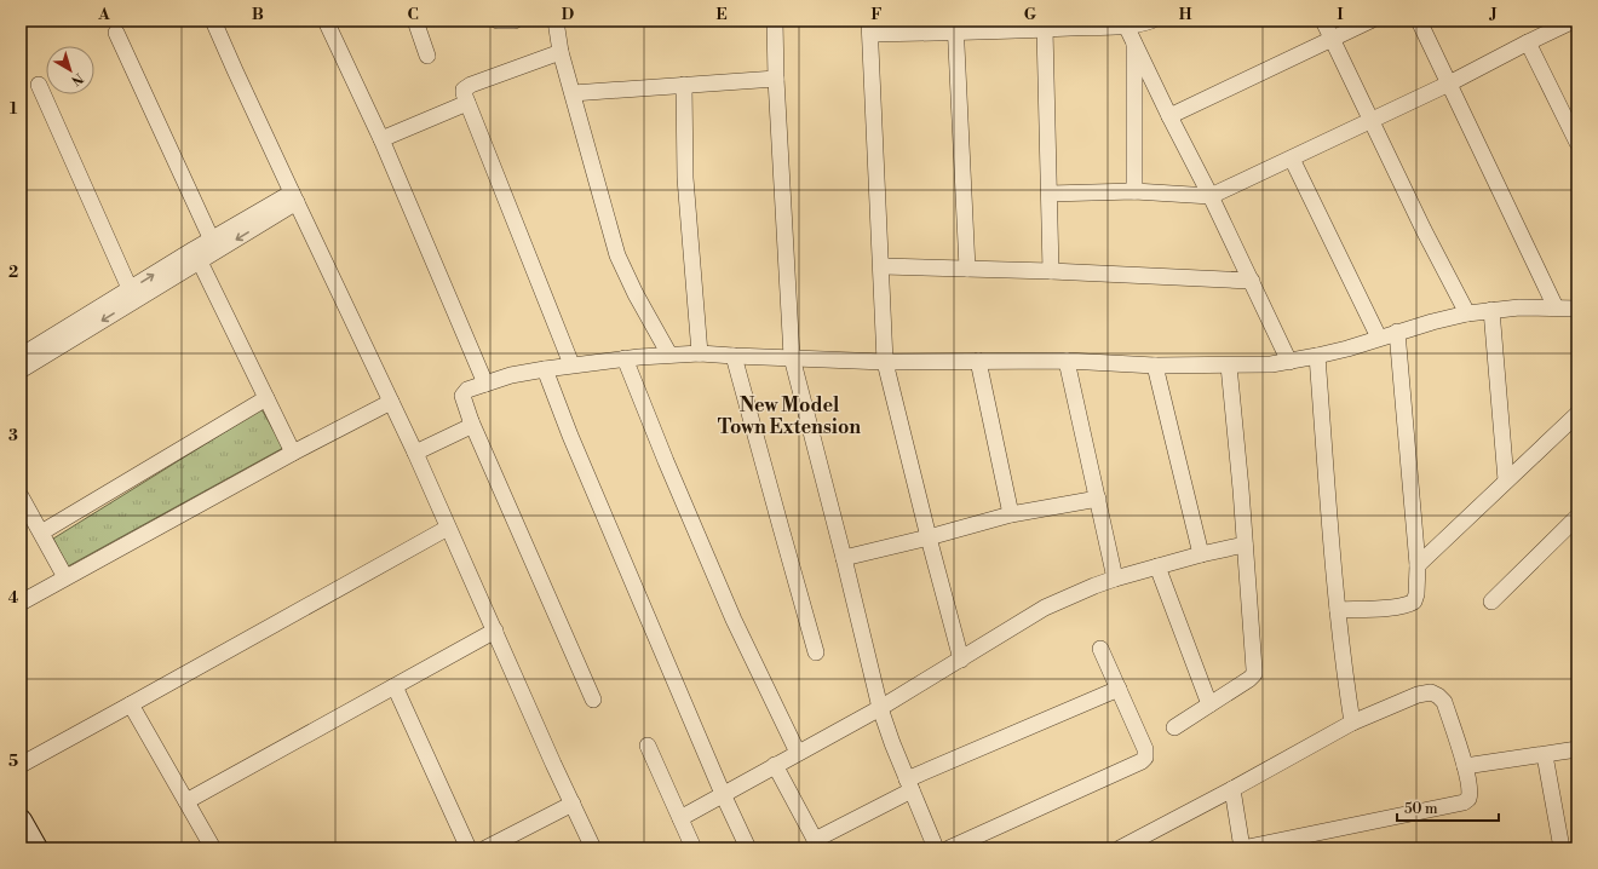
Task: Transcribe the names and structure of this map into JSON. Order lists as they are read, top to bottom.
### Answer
{
  "districts": ["New Model Town Extension"],
  "scale_bar": "50 m",
  "north": "bottom right",
  "grid": {
    "columns": [
      "A",
      "B",
      "C",
      "D",
      "E",
      "F",
      "G",
      "H",
      "I",
      "J"
    ],
    "rows": [
      "1",
      "2",
      "3",
      "4",
      "5"
    ]
  }
}
